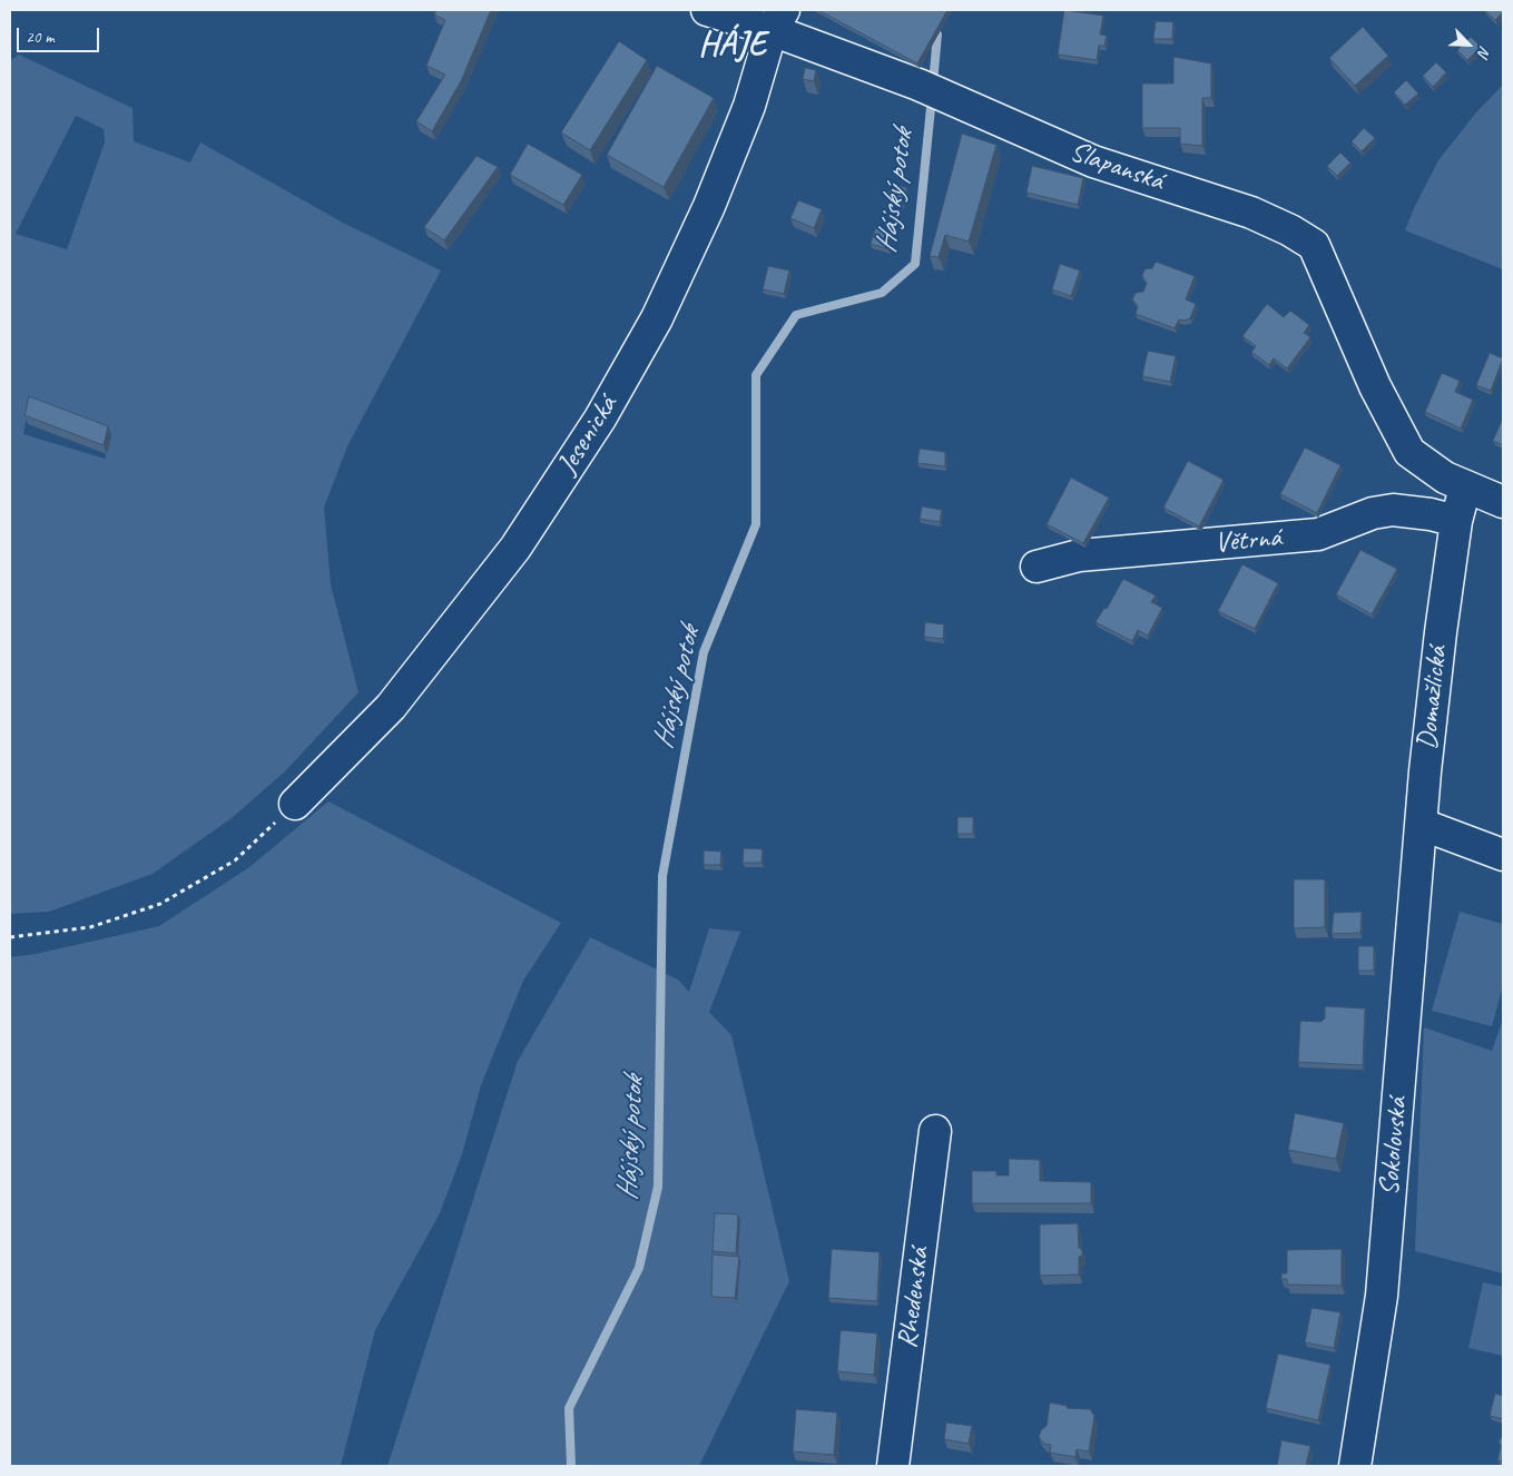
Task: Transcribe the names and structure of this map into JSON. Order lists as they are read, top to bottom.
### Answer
{
  "streets": {
    "street": [
      "Slapanská",
      "Jesenická",
      "Větrná",
      "Domažlická",
      "Sokolovská",
      "Rhedenská"
    ]
  },
  "crossings": [
    ["Slapanská", "Jesenická"],
    ["Slapanská", "Domažlická"],
    ["Větrná", "Domažlická"],
    ["Domažlická", "Sokolovská"]
  ],
  "districts": ["HÁJE"],
  "water": ["Hájský potok"],
  "scale_bar": "20 m",
  "north": "bottom right"
}
